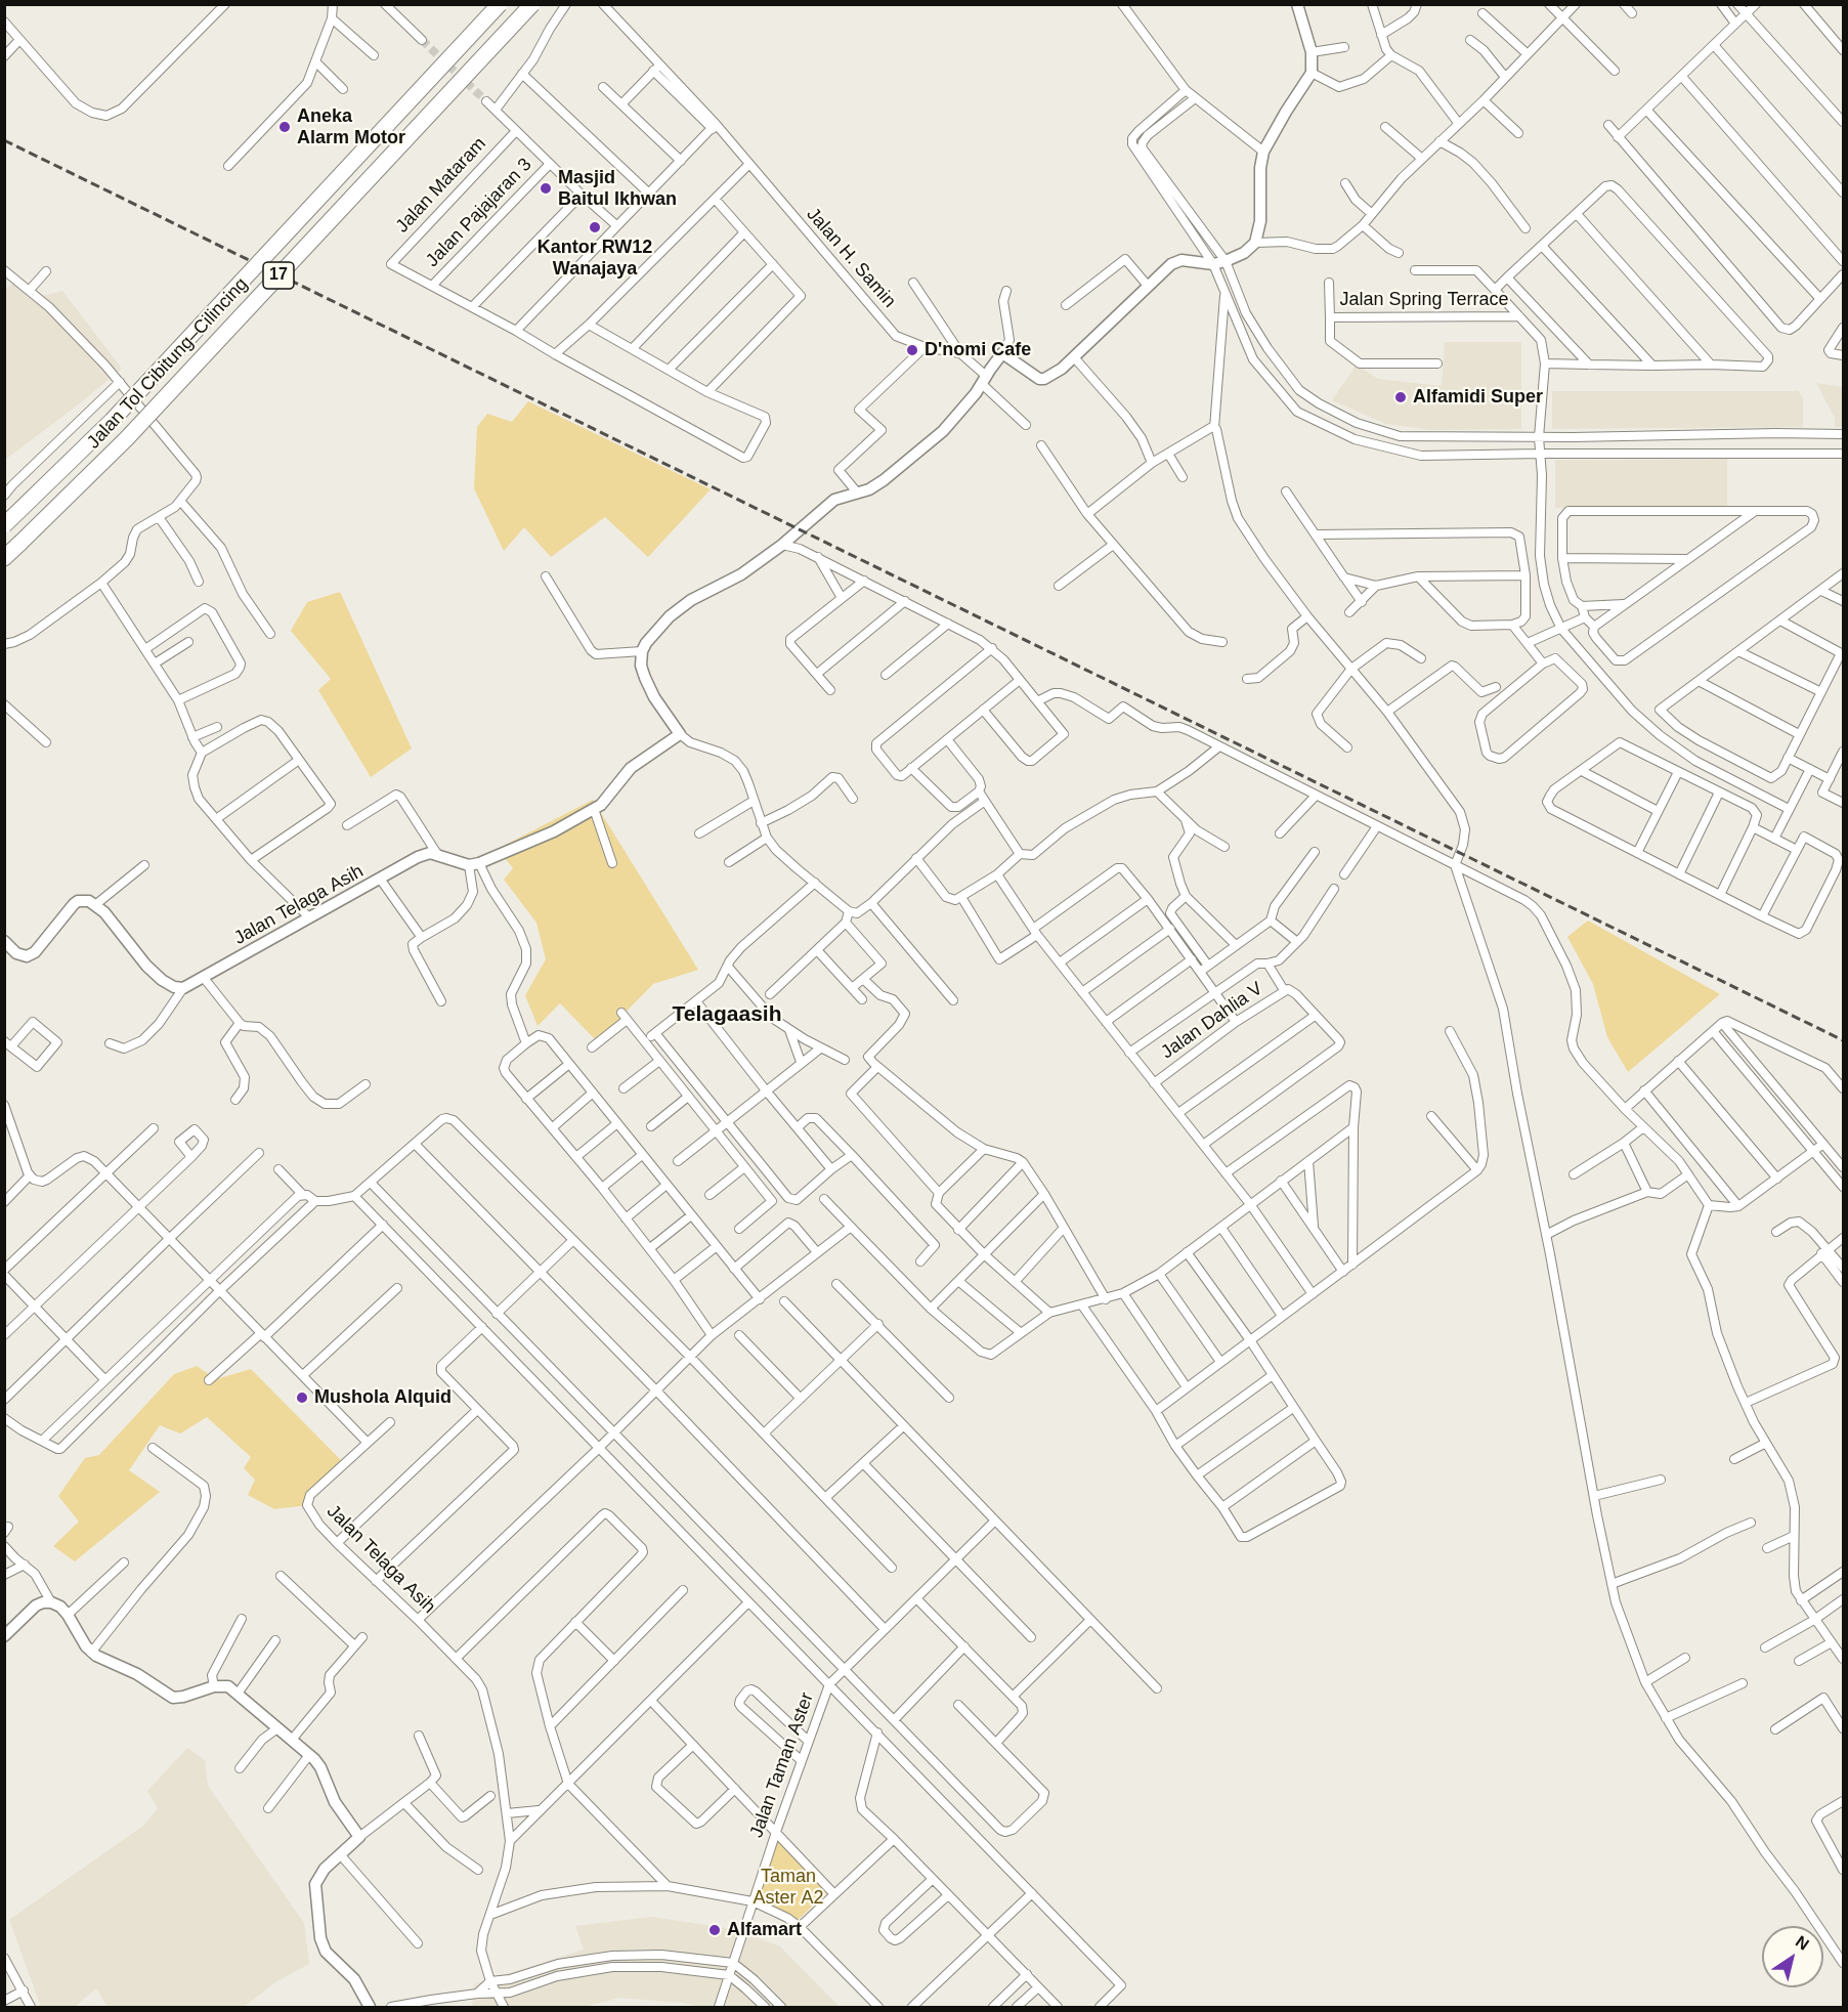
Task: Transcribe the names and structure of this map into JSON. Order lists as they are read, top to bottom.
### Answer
{
  "streets": {
    "highway": ["17", "Jalan Tol Cibitung–Cilincing"],
    "street": [
      "Jalan Mataram",
      "Jalan Pajajaran 3",
      "Jalan H. Samin",
      "Jalan Spring Terrace",
      "Jalan Telaga Asih",
      "Jalan Dahlia V",
      "Jalan Taman Aster"
    ]
  },
  "crossings": [
    ["Jalan Mataram", "Jalan Pajajaran 3"]
  ],
  "districts": ["Telagaasih"],
  "parks": ["Taman Aster A2"],
  "places": [
    "Aneka Alarm Motor",
    "Masjid Baitul Ikhwan",
    "Kantor RW12 Wanajaya",
    "D'nomi Cafe",
    "Alfamidi Super",
    "Mushola Alquid",
    "Alfamart"
  ],
  "north": "top right"
}
